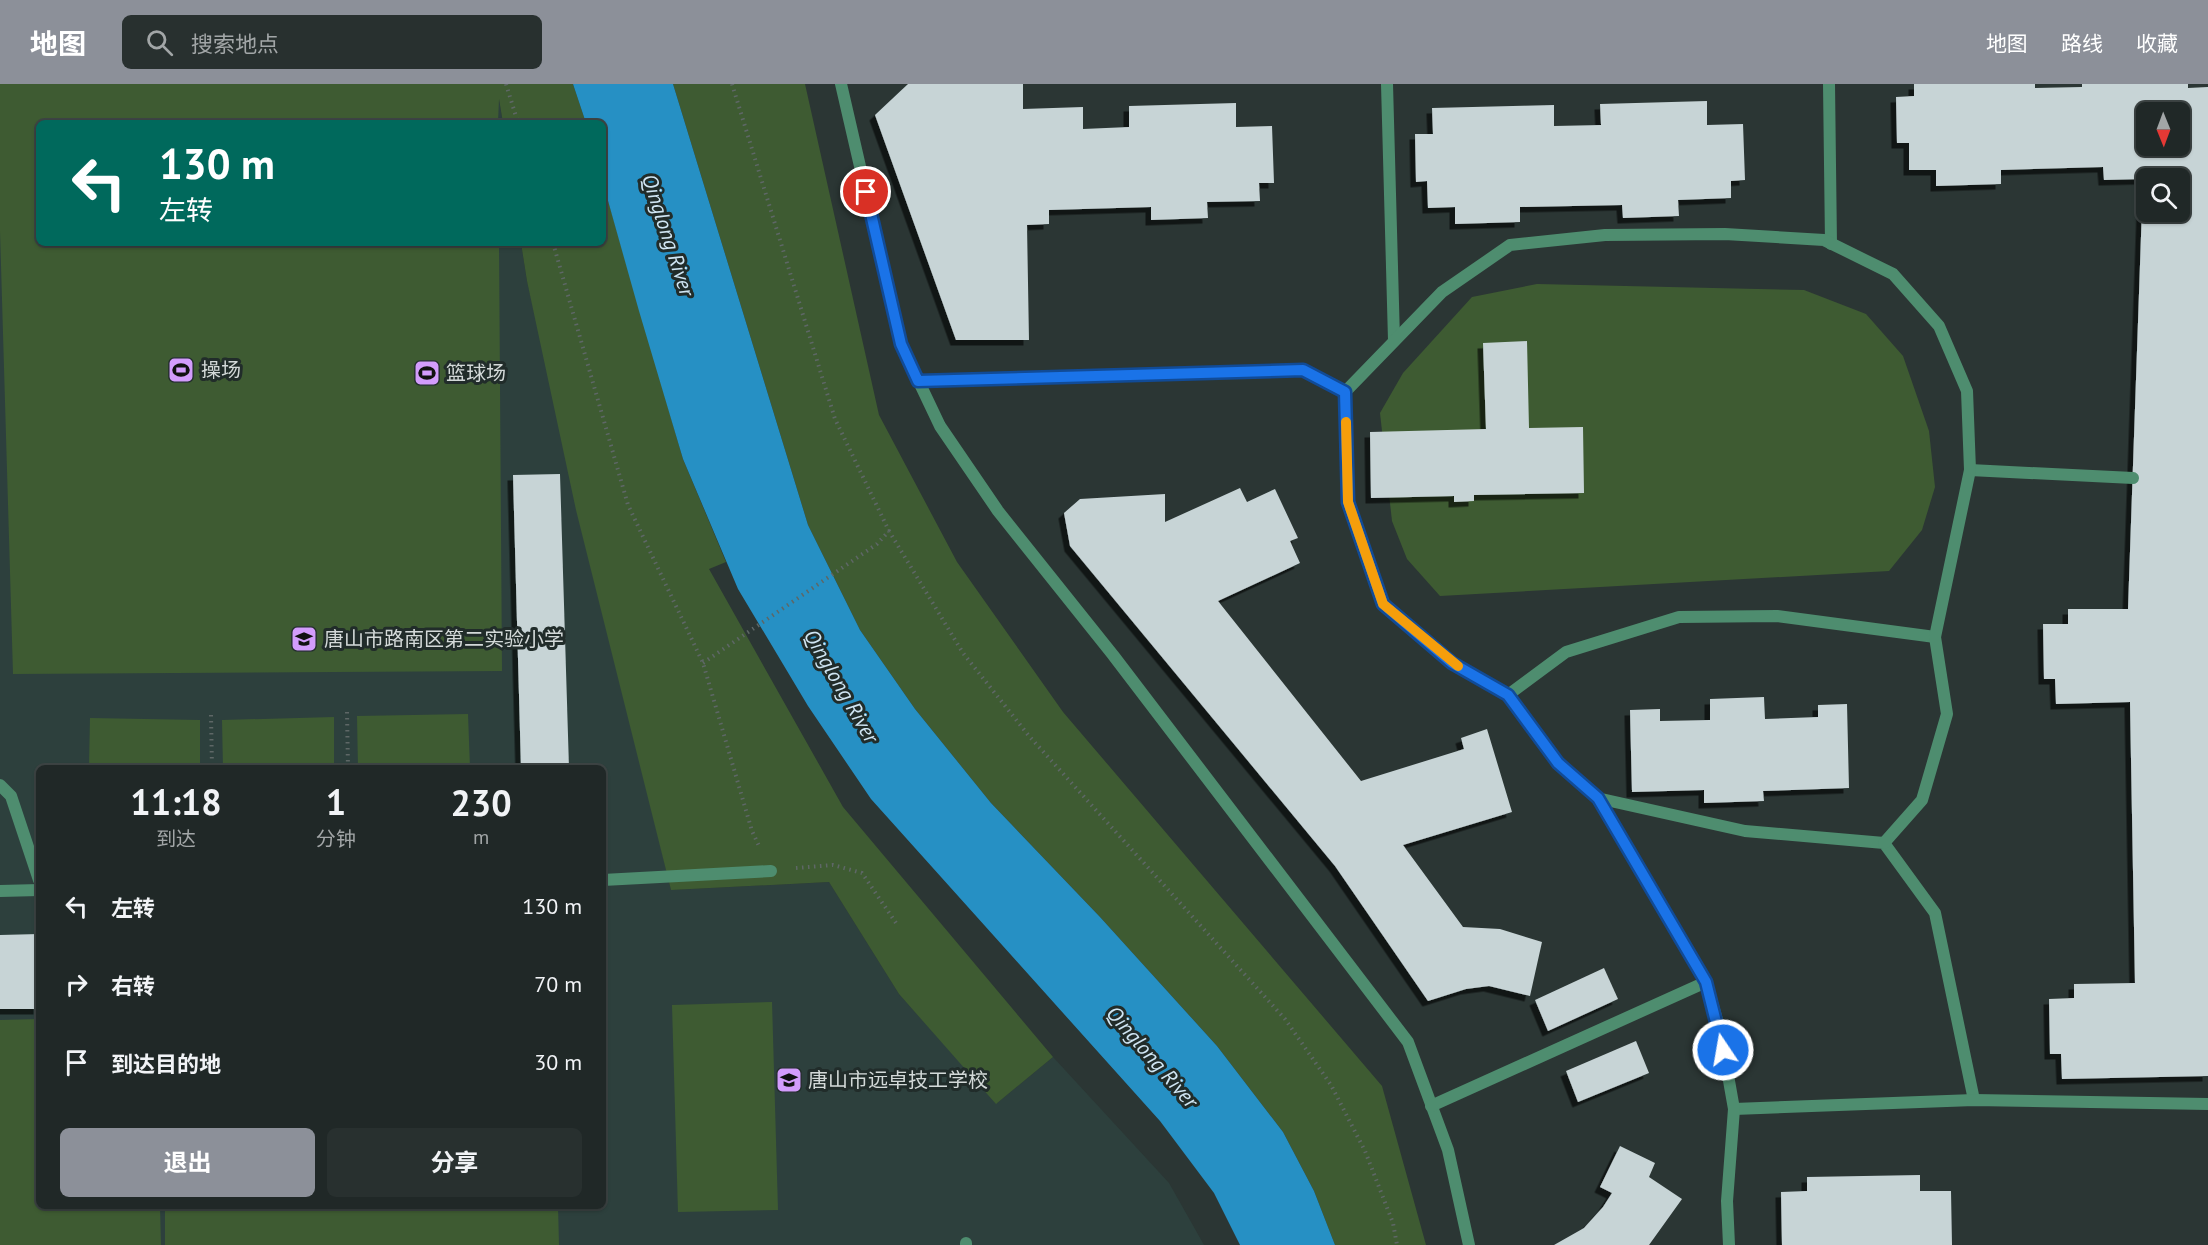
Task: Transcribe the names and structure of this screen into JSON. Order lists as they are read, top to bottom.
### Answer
{
  "water": ["Qinglong River"],
  "places": {
    "sports": ["操场", "篮球场"],
    "school or university": ["唐山市路南区第二实验小学", "唐山市远卓技工学校"]
  },
  "north": "bottom",
  "page": {
    "header": "地图",
    "search": "搜索地点",
    "nav": ["地图", "路线", "收藏"],
    "turn": ["130 m", "左转"],
    "eta": [
      "11:18",
      "到达",
      "1",
      "分钟",
      "230",
      "m"
    ],
    "list": [
      {
        "name": "左转",
        "value": "130 m"
      },
      {
        "name": "右转",
        "value": "70 m"
      },
      {
        "name": "到达目的地",
        "value": "30 m"
      }
    ],
    "buttons": ["退出", "分享"]
  }
}
